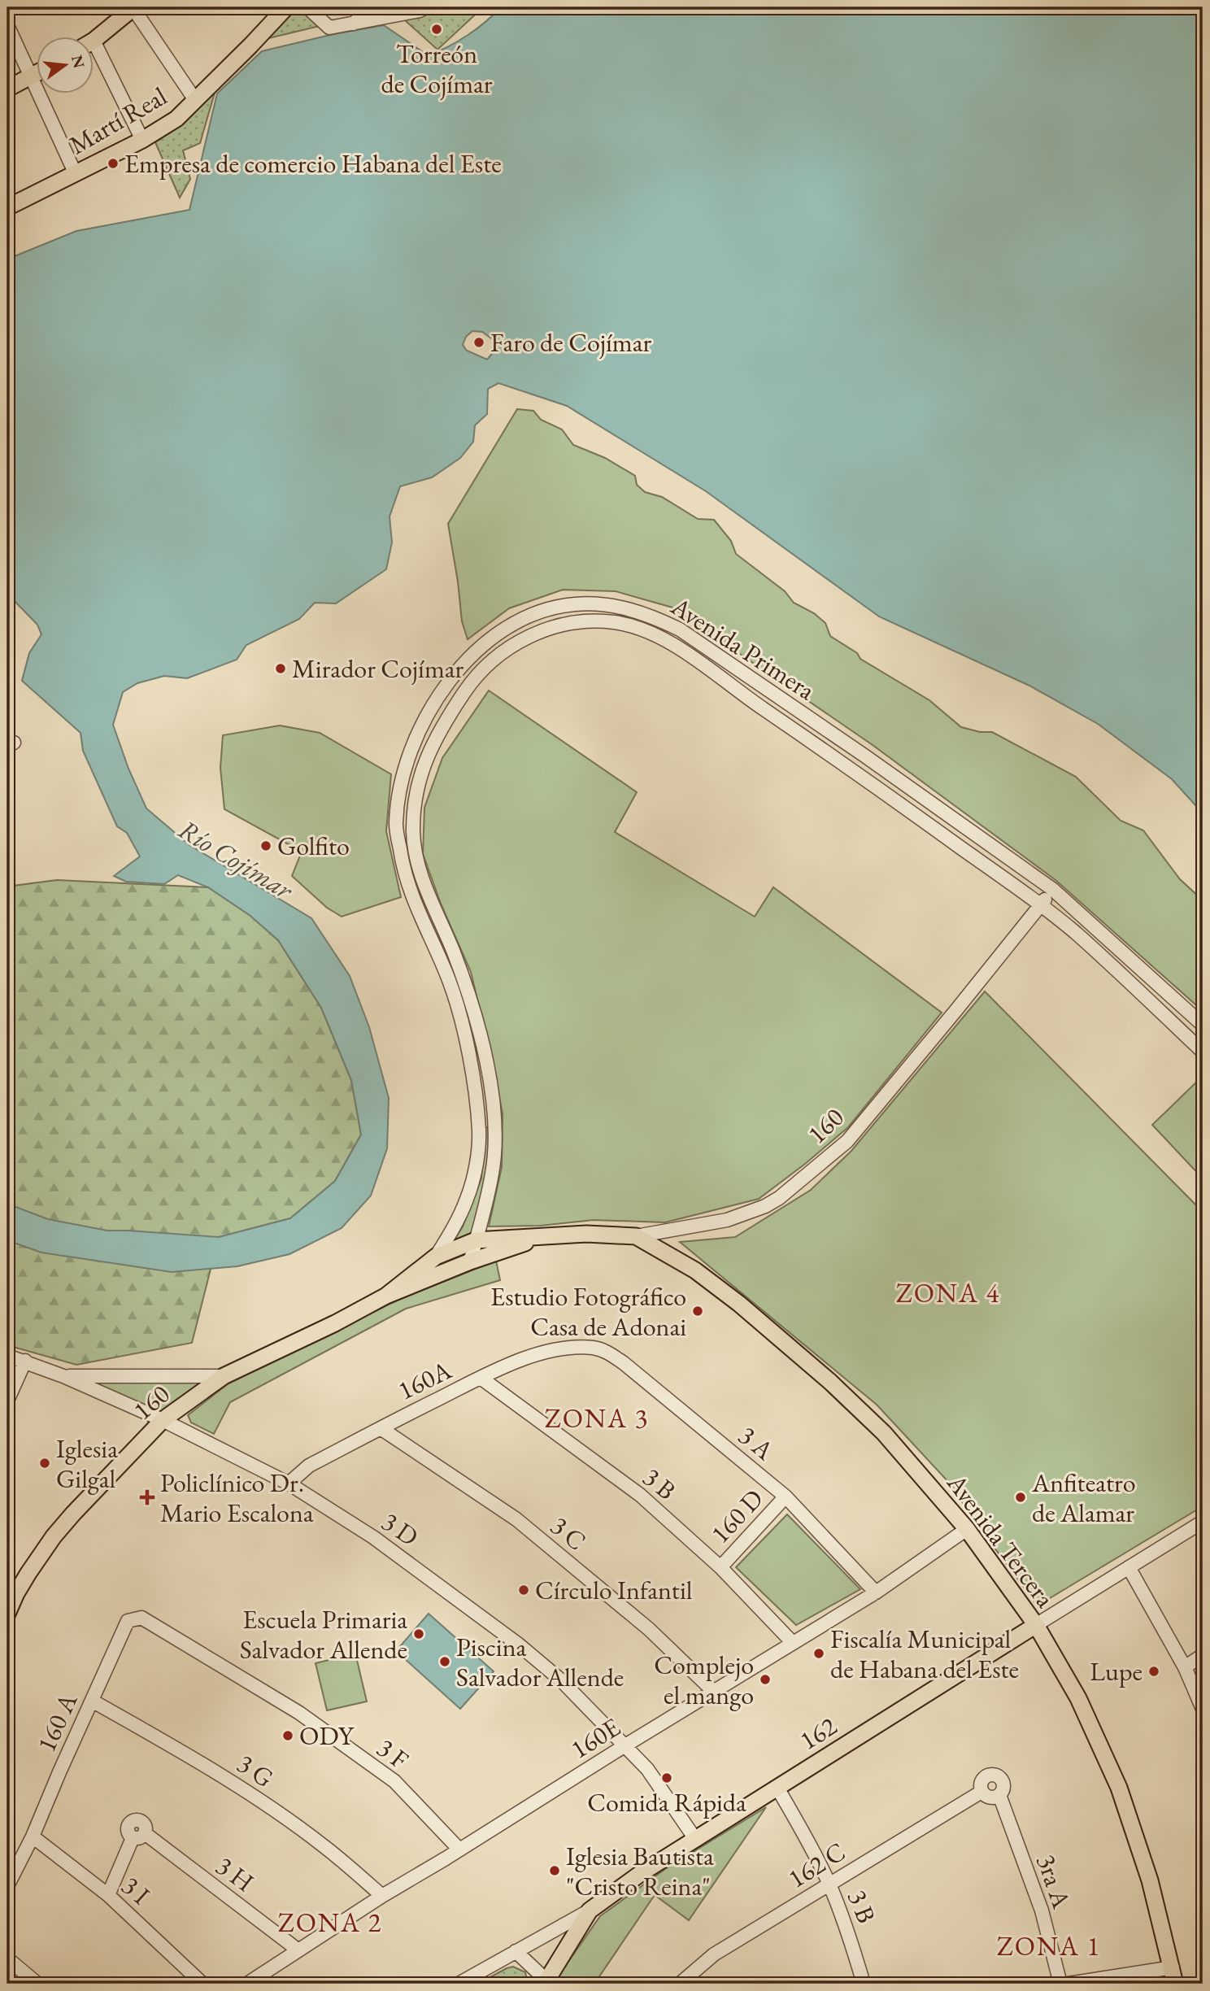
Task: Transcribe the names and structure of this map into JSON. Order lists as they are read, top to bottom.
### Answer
{
  "streets": {
    "main road": [
      "Martí Real",
      "160",
      "Avenida Tercera",
      "162"
    ],
    "street": [
      "Avenida Primera",
      "160A",
      "3 A",
      "3 B",
      "160 D",
      "3 D",
      "3 C",
      "160 A",
      "160E",
      "3 F",
      "3 G",
      "162 C",
      "3 H",
      "3ra A",
      "3 I"
    ]
  },
  "crossings": [
    ["Avenida Primera", "160"],
    ["160", "3 D"],
    ["160", "Avenida Tercera"],
    ["160A", "3 A"],
    ["160A", "3 B"],
    ["160A", "3 D"],
    ["160A", "3 C"],
    ["3 A", "160 D"],
    ["3 A", "160E"],
    ["3 B", "160 D"],
    ["3 B", "162"],
    ["3 B", "160E"],
    ["3 B", "162 C"],
    ["3 D", "162"],
    ["3 D", "160E"],
    ["3 C", "160E"],
    ["Avenida Tercera", "162"],
    ["Avenida Tercera", "160E"],
    ["160 A", "3 F"],
    ["160 A", "3 G"],
    ["160 A", "3 I"],
    ["160E", "3 F"],
    ["160E", "3 G"],
    ["160E", "3 H"],
    ["162 C", "3ra A"],
    ["3 H", "3 I"]
  ],
  "districts": [
    "ZONA 4",
    "ZONA 3",
    "ZONA 2",
    "ZONA 1"
  ],
  "water": ["Río Cojímar"],
  "places": {
    "other": [
      "Torreón de Cojímar",
      "Empresa de comercio Habana del Este",
      "Faro de Cojímar",
      "Mirador Cojímar",
      "Golfito",
      "Estudio Fotográfico Casa de Adonai",
      "Iglesia Gilgal",
      "Anfiteatro de Alamar",
      "Círculo Infantil",
      "Escuela Primaria Salvador Allende",
      "Fiscalía Municipal de Habana del Este",
      "Piscina Salvador Allende",
      "Lupe",
      "Complejo el mango",
      "ODY",
      "Comida Rápida",
      "Iglesia Bautista \"Cristo Reina\""
    ],
    "health": ["Policlínico Dr. Mario Escalona"]
  },
  "north": "right"
}
